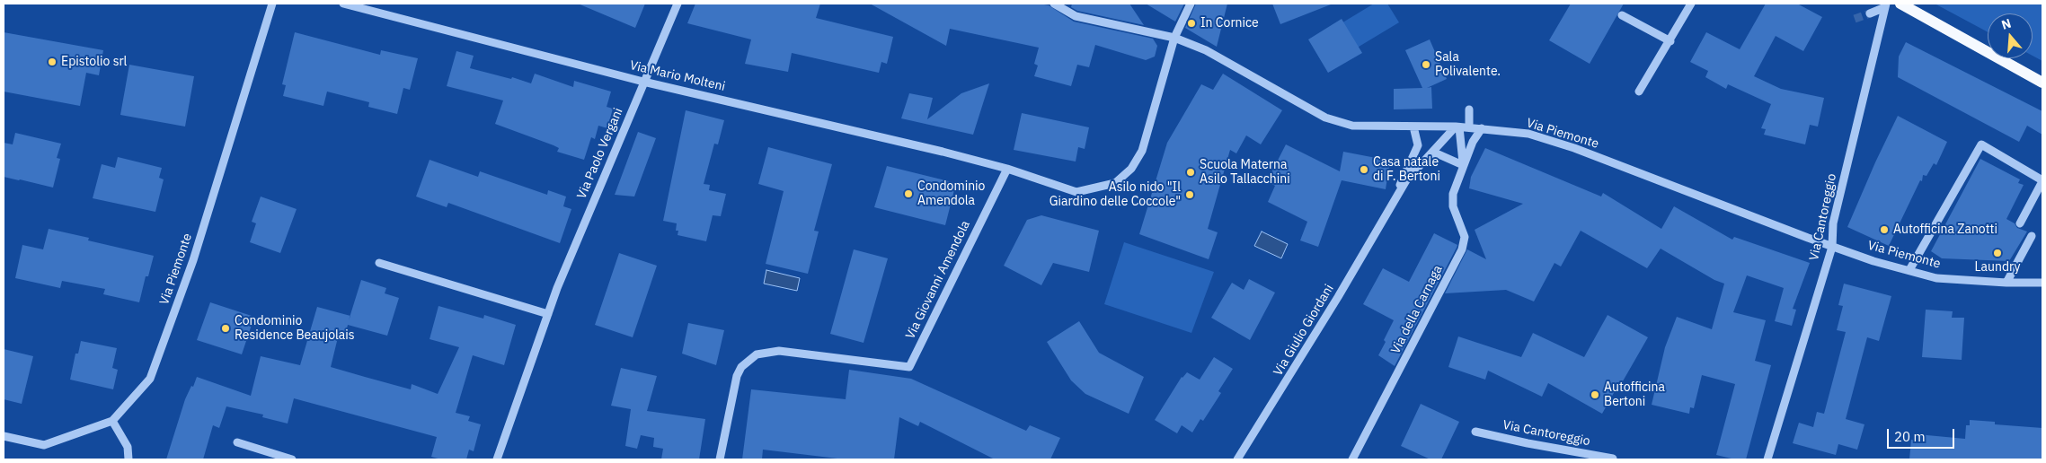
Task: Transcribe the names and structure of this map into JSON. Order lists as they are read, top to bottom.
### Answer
{
  "streets": {
    "street": [
      "Via Mario Molteni",
      "Via Piemonte",
      "Via Paolo Vergani",
      "Via Cantoreggio",
      "Via Giovanni Amendola",
      "Via della Carnaga",
      "Via Giulio Giordani"
    ]
  },
  "crossings": [
    ["Via Mario Molteni", "Via Paolo Vergani"],
    ["Via Mario Molteni", "Via Giovanni Amendola"],
    ["Via Piemonte", "Via Cantoreggio"],
    ["Via Piemonte", "Via della Carnaga"],
    ["Via Piemonte", "Via Giulio Giordani"],
    ["Via della Carnaga", "Via Giulio Giordani"]
  ],
  "places": [
    "In Cornice",
    "Epistolio srl",
    "Sala Polivalente.",
    "Casa natale di F. Bertoni",
    "Scuola Materna Asilo Tallacchini",
    "Condominio Amendola",
    "Asilo nido \"Il Giardino delle Coccole\"",
    "Autofficina Zanotti",
    "Laundry",
    "Condominio Residence Beaujolais",
    "Autofficina Bertoni"
  ],
  "scale_bar": "20 m",
  "north": "top"
}
